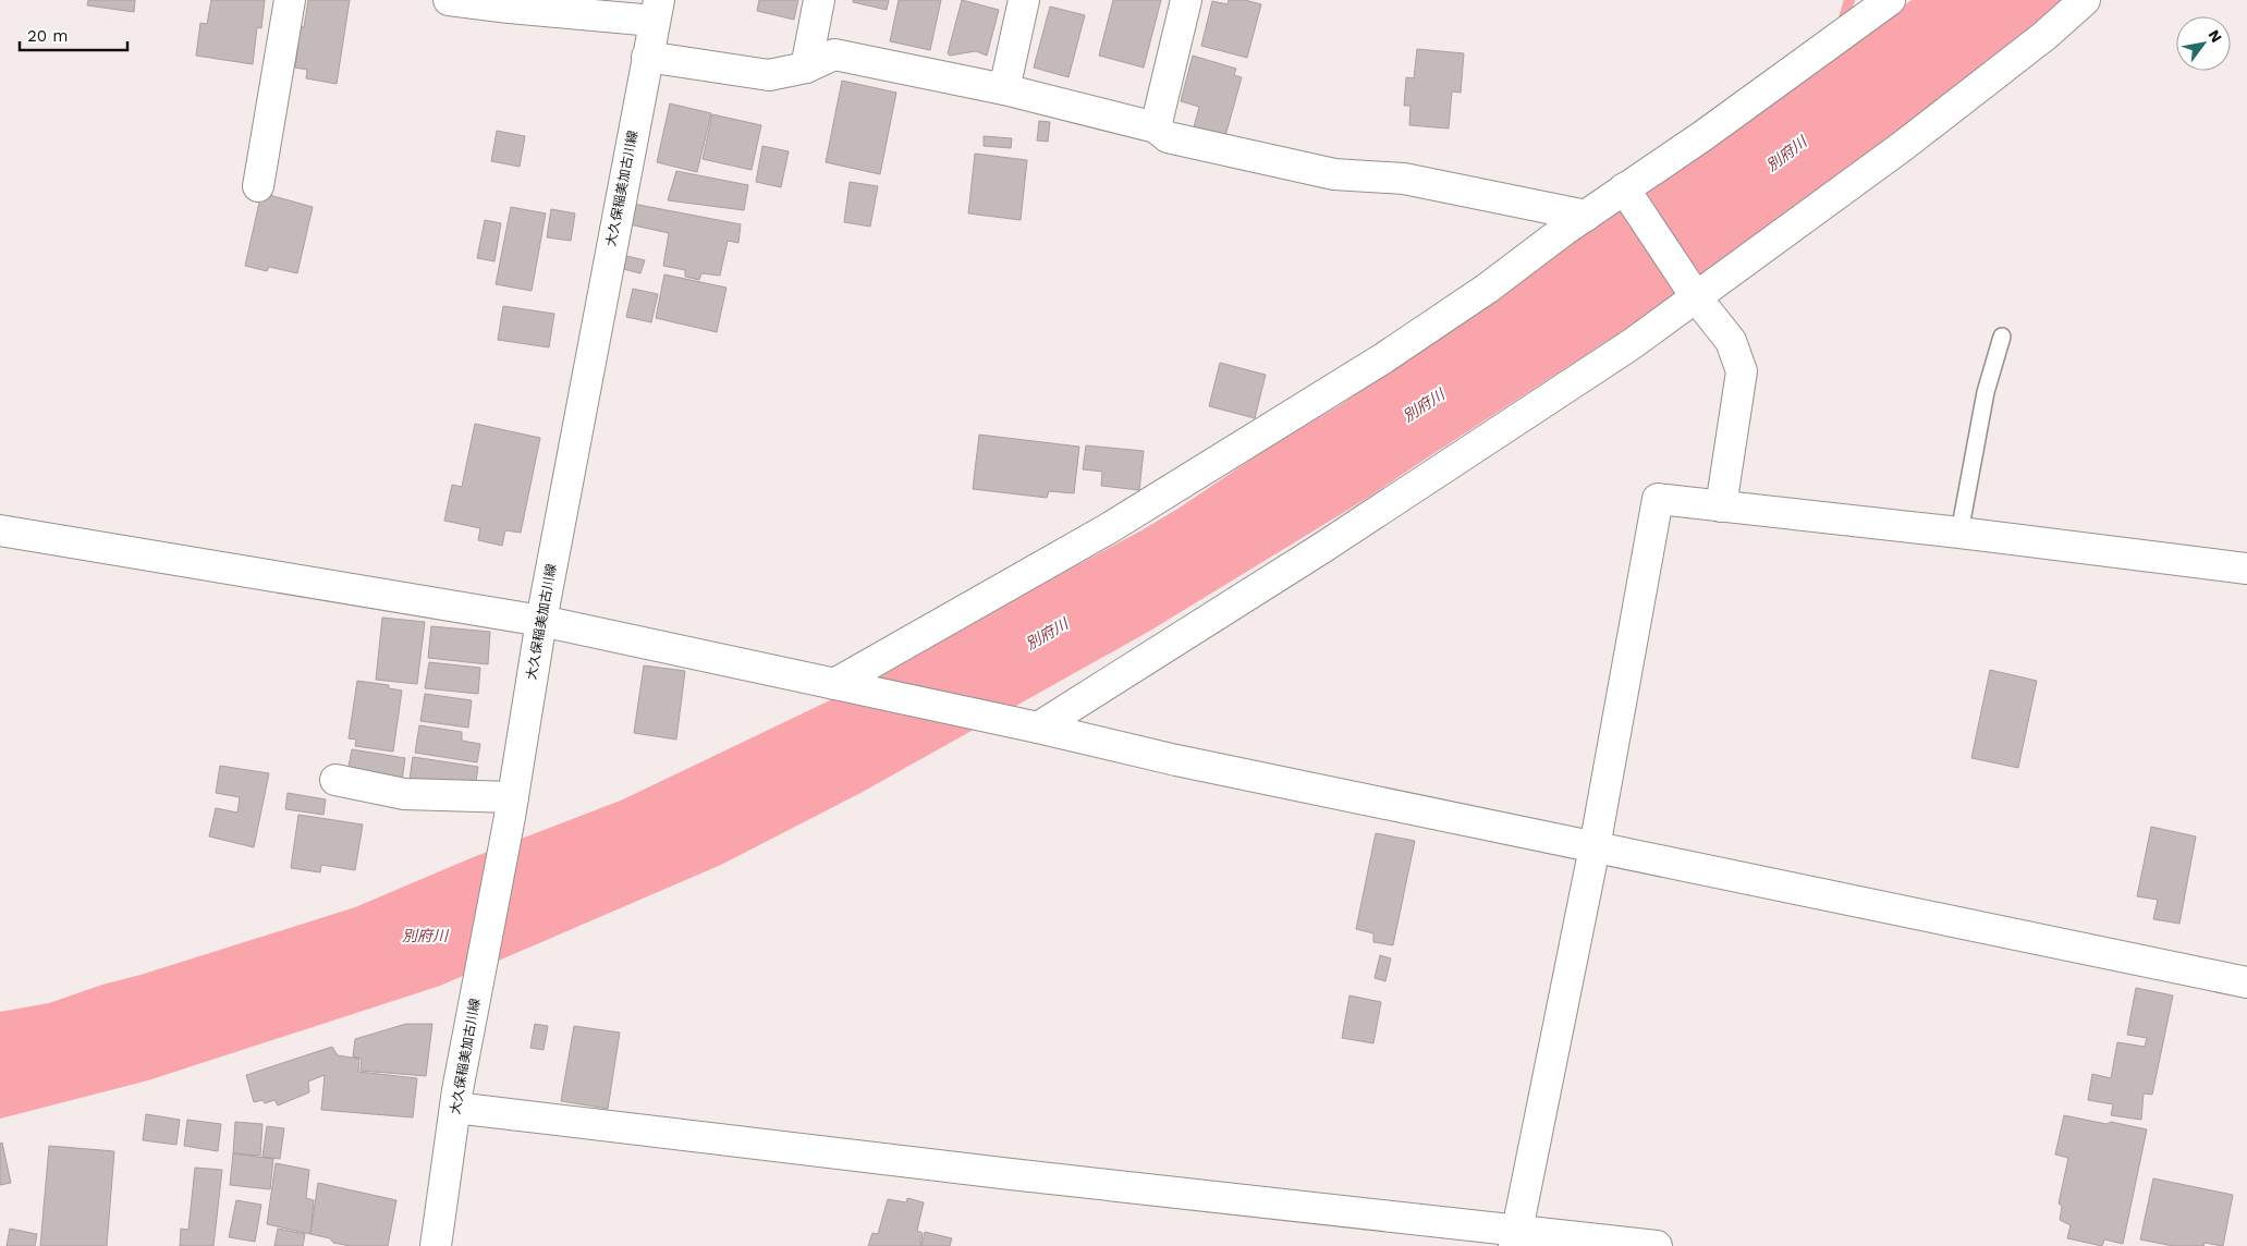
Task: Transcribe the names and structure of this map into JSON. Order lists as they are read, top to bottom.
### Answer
{
  "streets": {
    "street": ["大久保稲美加古川線"]
  },
  "water": ["別府川"],
  "scale_bar": "20 m",
  "north": "top right"
}
